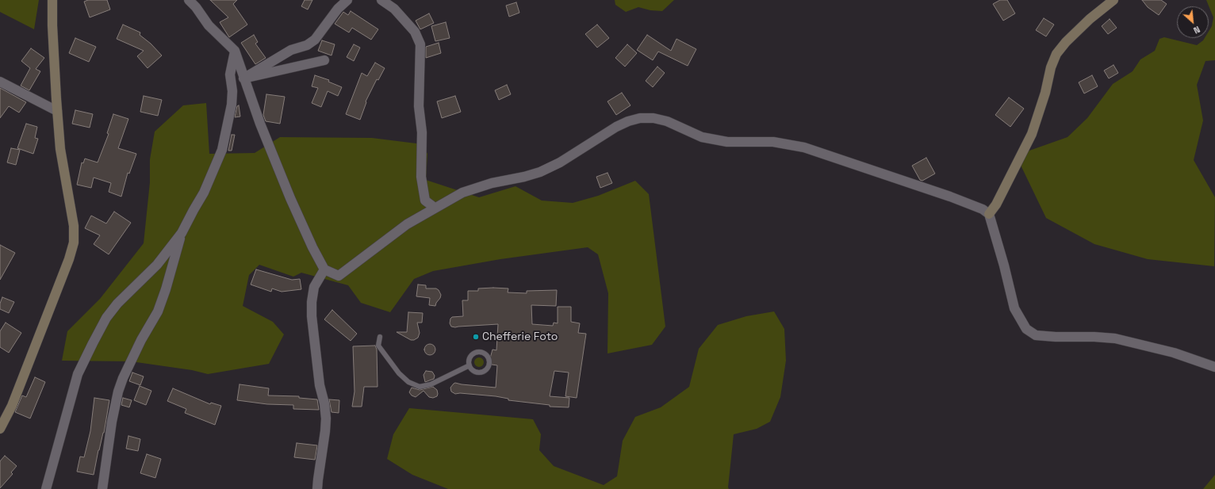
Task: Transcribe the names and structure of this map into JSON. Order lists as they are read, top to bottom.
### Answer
{
  "places": ["Chefferie Foto"],
  "north": "bottom right"
}
